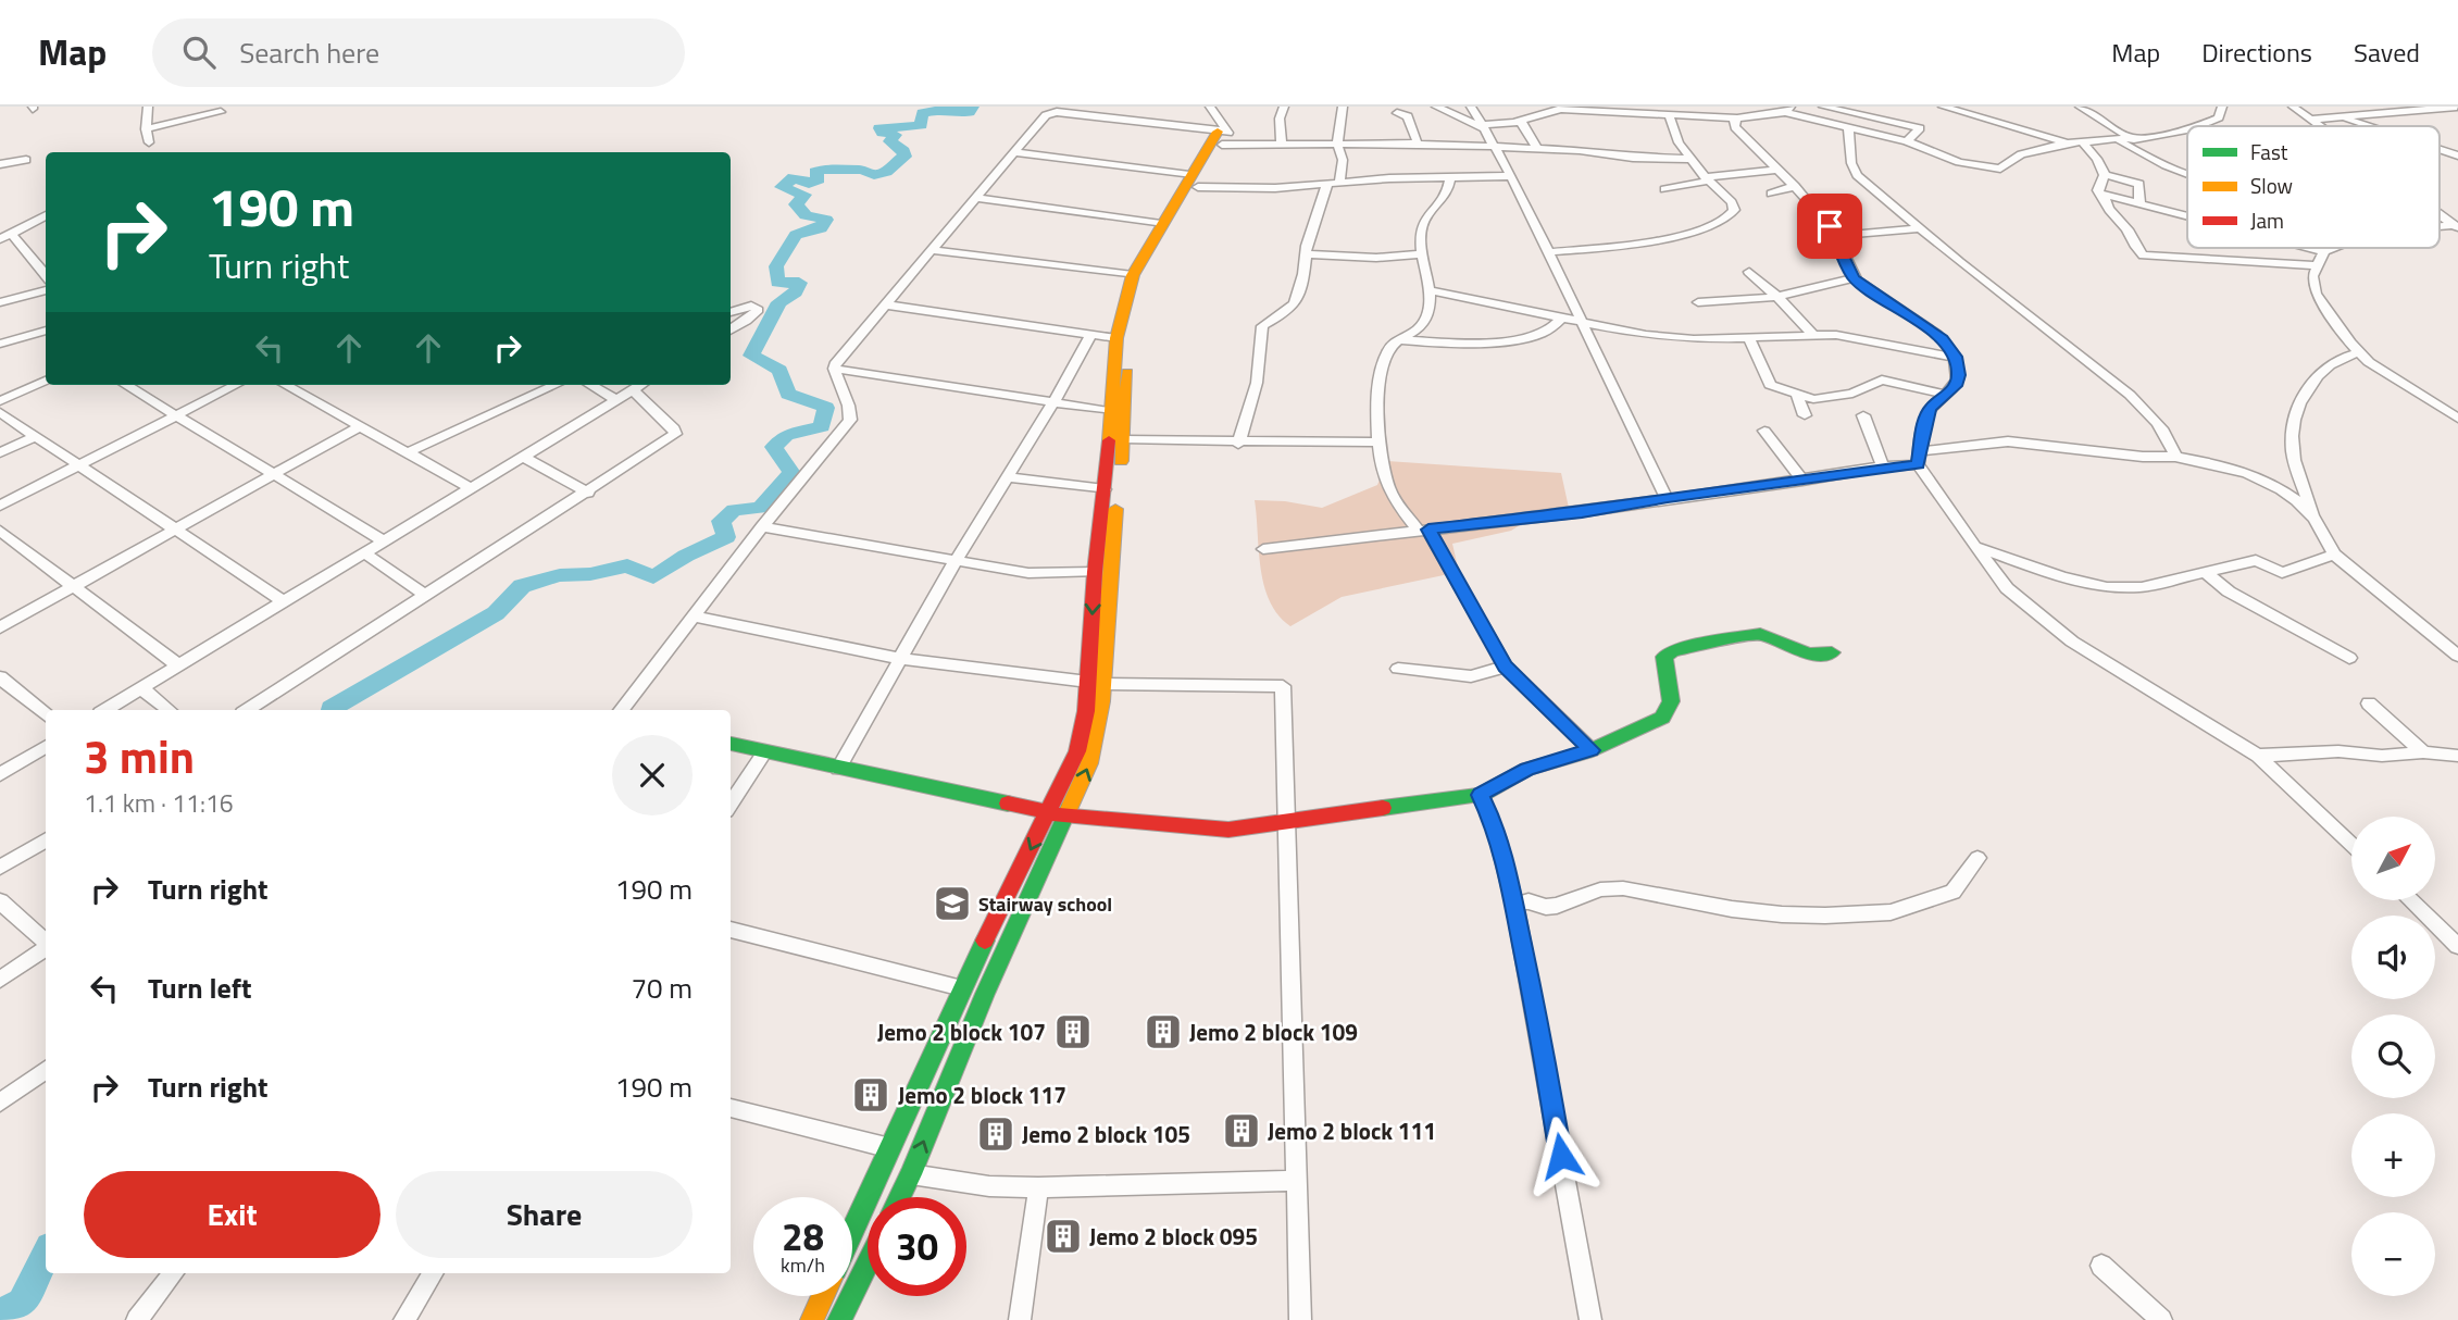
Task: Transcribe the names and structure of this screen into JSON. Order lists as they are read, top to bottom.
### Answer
{
  "places": {
    "school or university": ["Stairway school"],
    "building": [
      "Jemo 2 block 107",
      "Jemo 2 block 109",
      "Jemo 2 block 117",
      "Jemo 2 block 111",
      "Jemo 2 block 105",
      "Jemo 2 block 095"
    ]
  },
  "legend": ["Fast", "Slow", "Jam"],
  "north": "top right",
  "page": {
    "header": "Map",
    "search": "Search here",
    "nav": ["Map", "Directions", "Saved"],
    "turn": ["190 m", "Turn right"],
    "heading": ["3 min", "1.1 km · 11:16"],
    "map_buttons": ["+", "−"],
    "list": [
      {
        "name": "Turn right",
        "value": "190 m"
      },
      {
        "name": "Turn left",
        "value": "70 m"
      },
      {
        "name": "Turn right",
        "value": "190 m"
      }
    ],
    "buttons": ["Exit", "Share"],
    "speed": "28 km/h",
    "limit": "30"
  }
}
